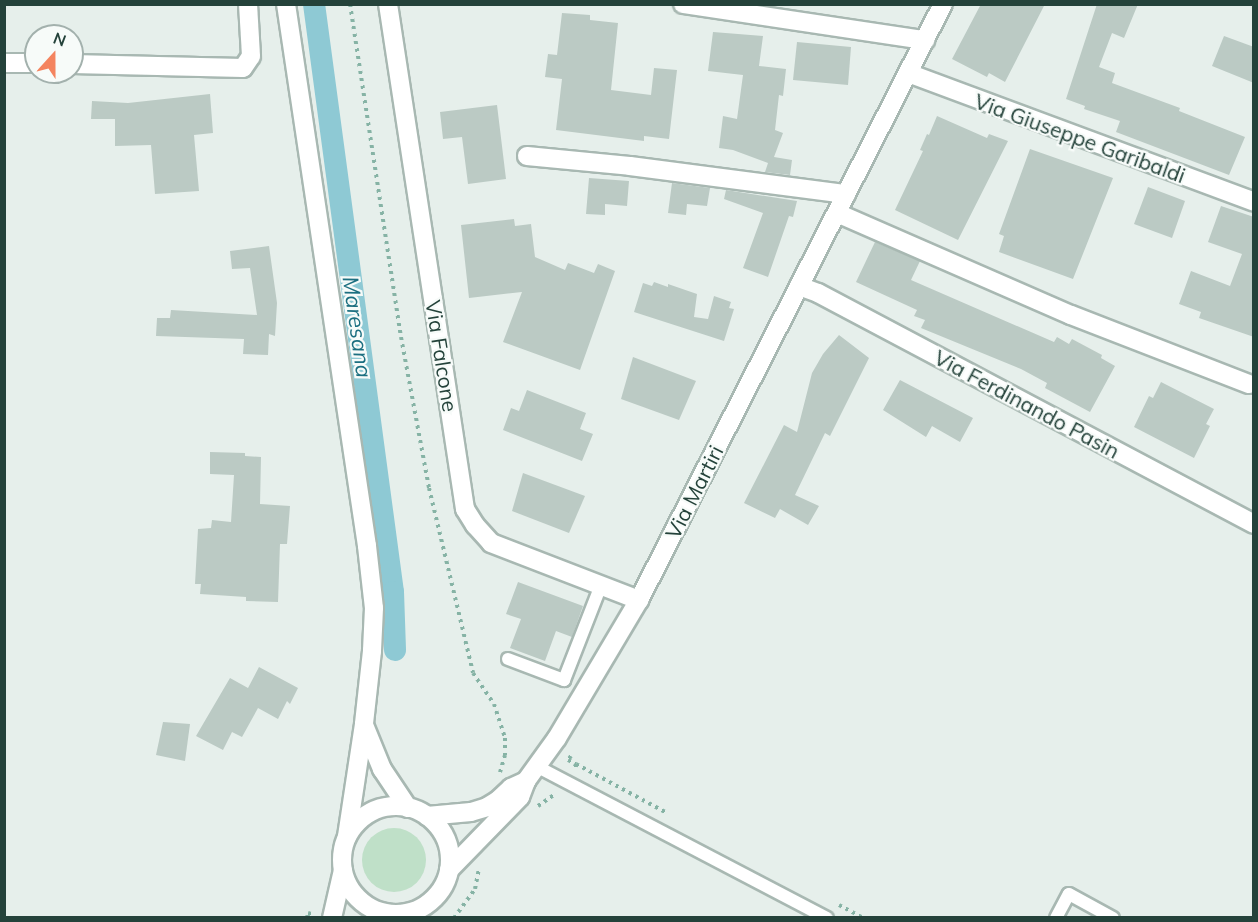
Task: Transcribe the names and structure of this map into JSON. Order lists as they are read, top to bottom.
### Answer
{
  "streets": {
    "street": [
      "Via Giuseppe Garibaldi",
      "Via Falcone",
      "Via Ferdinando Pasin",
      "Via Martiri"
    ]
  },
  "crossings": [
    ["Via Giuseppe Garibaldi", "Via Martiri"],
    ["Via Falcone", "Via Martiri"],
    ["Via Ferdinando Pasin", "Via Martiri"]
  ],
  "water": ["Maresana"],
  "north": "top"
}
